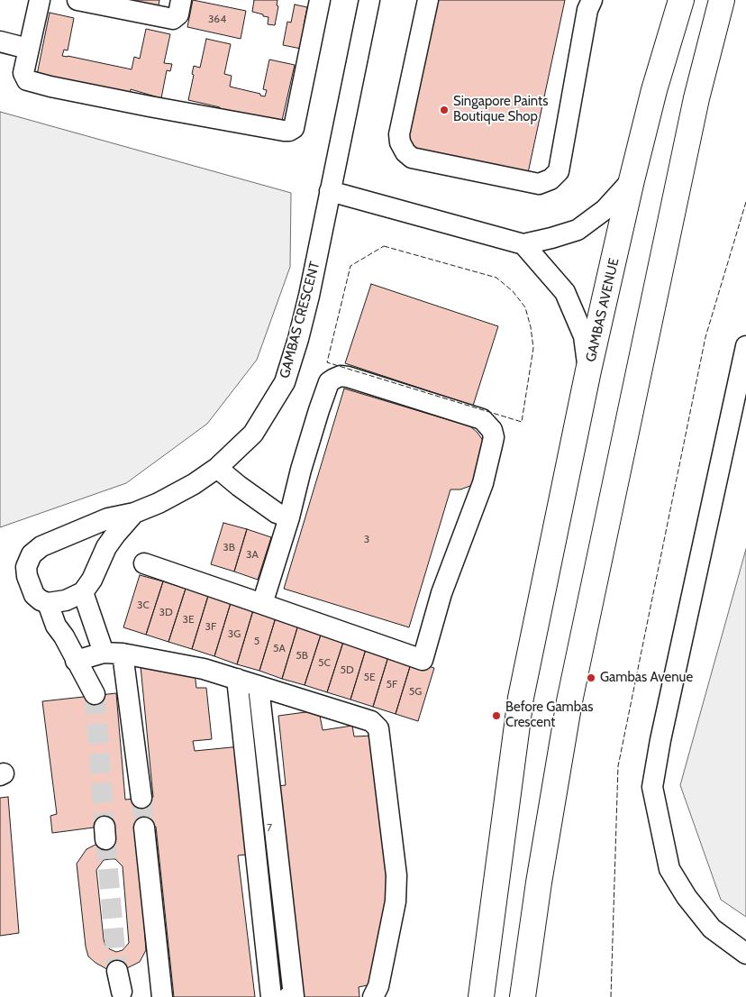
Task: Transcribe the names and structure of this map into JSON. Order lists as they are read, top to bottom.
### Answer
{
  "streets": {
    "main road": ["GAMBAS AVENUE"],
    "street": ["GAMBAS CRESCENT"]
  },
  "places": ["Singapore Paints Boutique Shop", "Gambas Avenue", "Before Gambas Crescent"],
  "house_numbers": [
    "364",
    "3",
    "3B",
    "3A",
    "3C",
    "3D",
    "3E",
    "3F",
    "3G",
    "5",
    "5A",
    "5B",
    "5C",
    "5D",
    "5E",
    "5F",
    "5G",
    "7"
  ]
}
